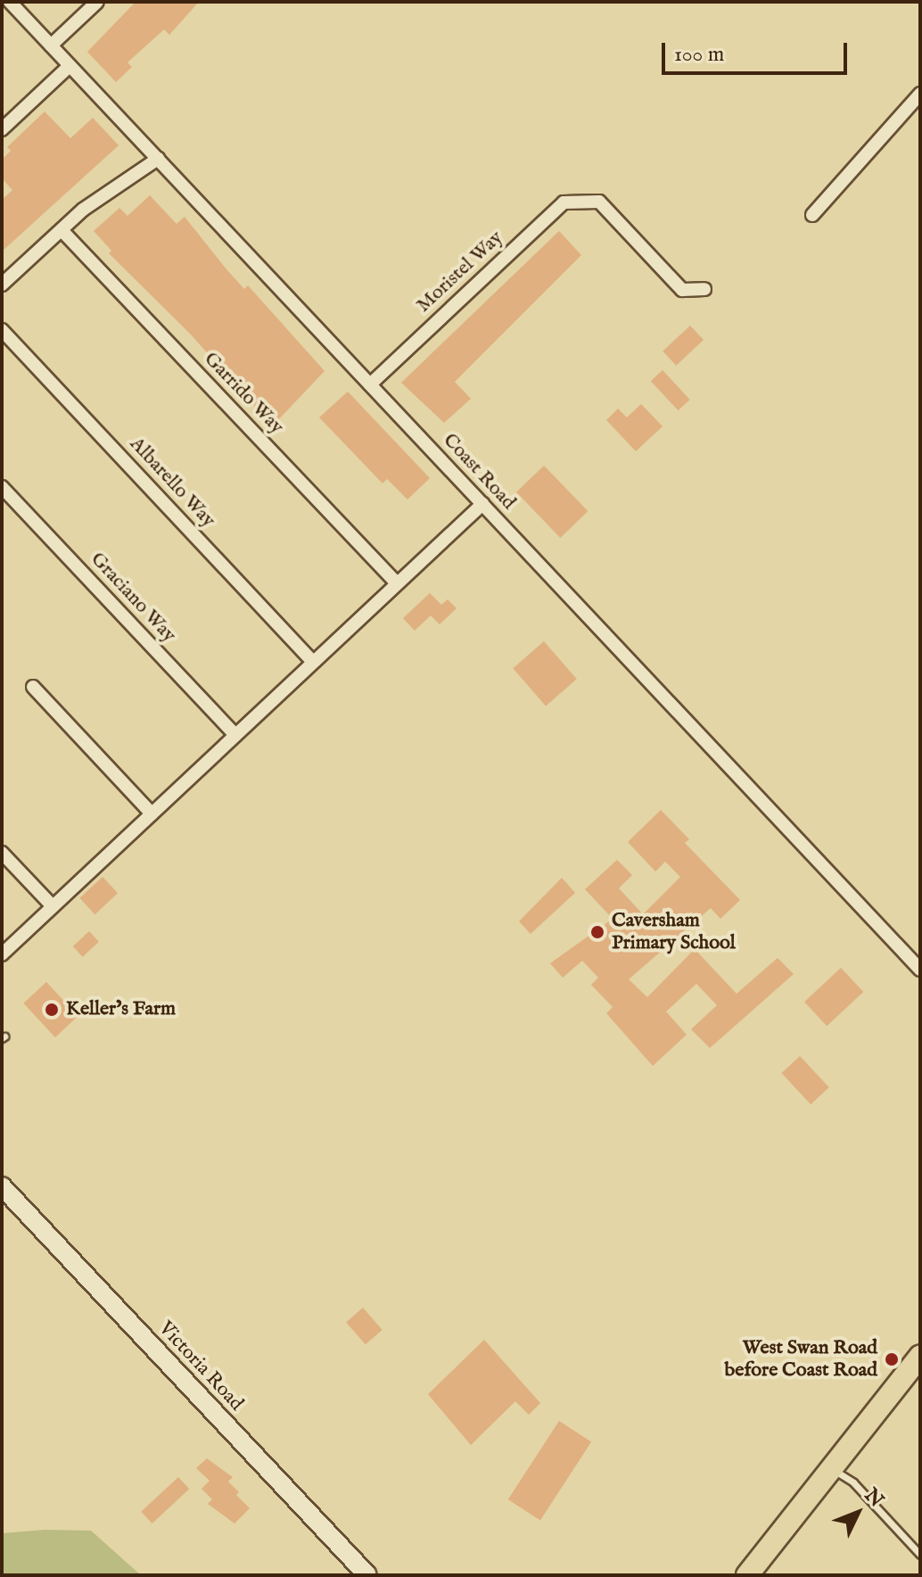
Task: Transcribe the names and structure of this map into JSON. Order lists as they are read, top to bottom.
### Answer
{
  "streets": {
    "street": [
      "Moristel Way",
      "Garrido Way",
      "Coast Road",
      "Albarello Way",
      "Graciano Way",
      "Victoria Road"
    ]
  },
  "crossings": [
    ["Moristel Way", "Coast Road"]
  ],
  "places": ["Caversham Primary School", "Keller’s Farm", "West Swan Road before Coast Road"],
  "scale_bar": "100 m",
  "north": "top right"
}
